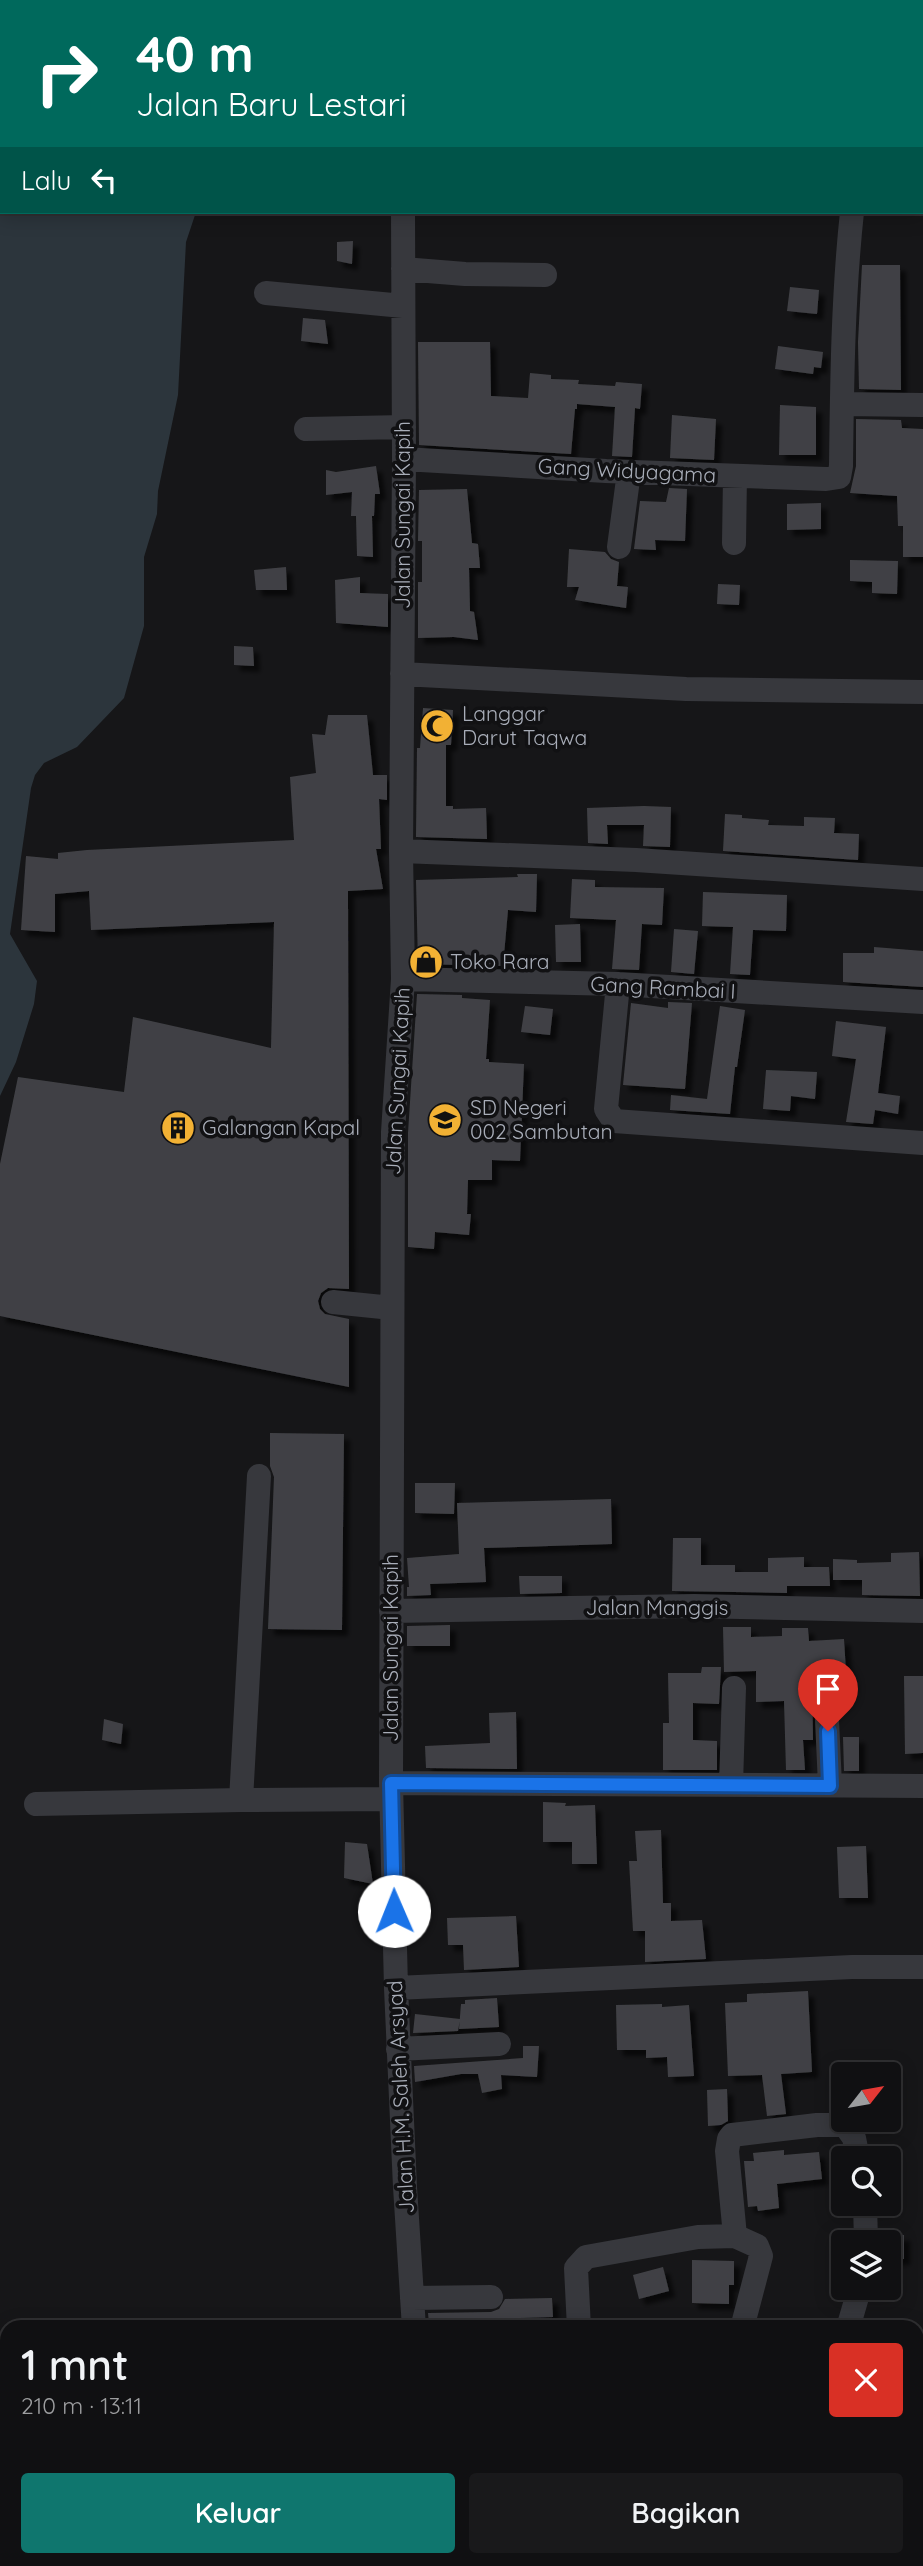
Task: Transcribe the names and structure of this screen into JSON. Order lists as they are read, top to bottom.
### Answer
{
  "streets": {
    "street": [
      "Gang Widyagama",
      "Jalan Sungai Kapih",
      "Gang Rambai I",
      "Jalan Manggis",
      "Jalan H.M. Saleh Arsyad"
    ]
  },
  "crossings": [
    ["Gang Widyagama", "Jalan Sungai Kapih"],
    ["Jalan Sungai Kapih", "Gang Rambai I"],
    ["Jalan Sungai Kapih", "Jalan Manggis"],
    ["Jalan Sungai Kapih", "Jalan H.M. Saleh Arsyad"]
  ],
  "places": {
    "mosque": ["Langgar Darut Taqwa"],
    "shop": ["Toko Rara"],
    "school or university": ["SD Negeri 002 Sambutan"],
    "building": ["Galangan Kapal"]
  },
  "north": "top right",
  "page": {
    "turn": ["40 m", "Jalan Baru Lestari"],
    "then": "Lalu",
    "heading": ["1 mnt", "210 m · 13:11"],
    "buttons": ["Keluar", "Bagikan"]
  }
}
